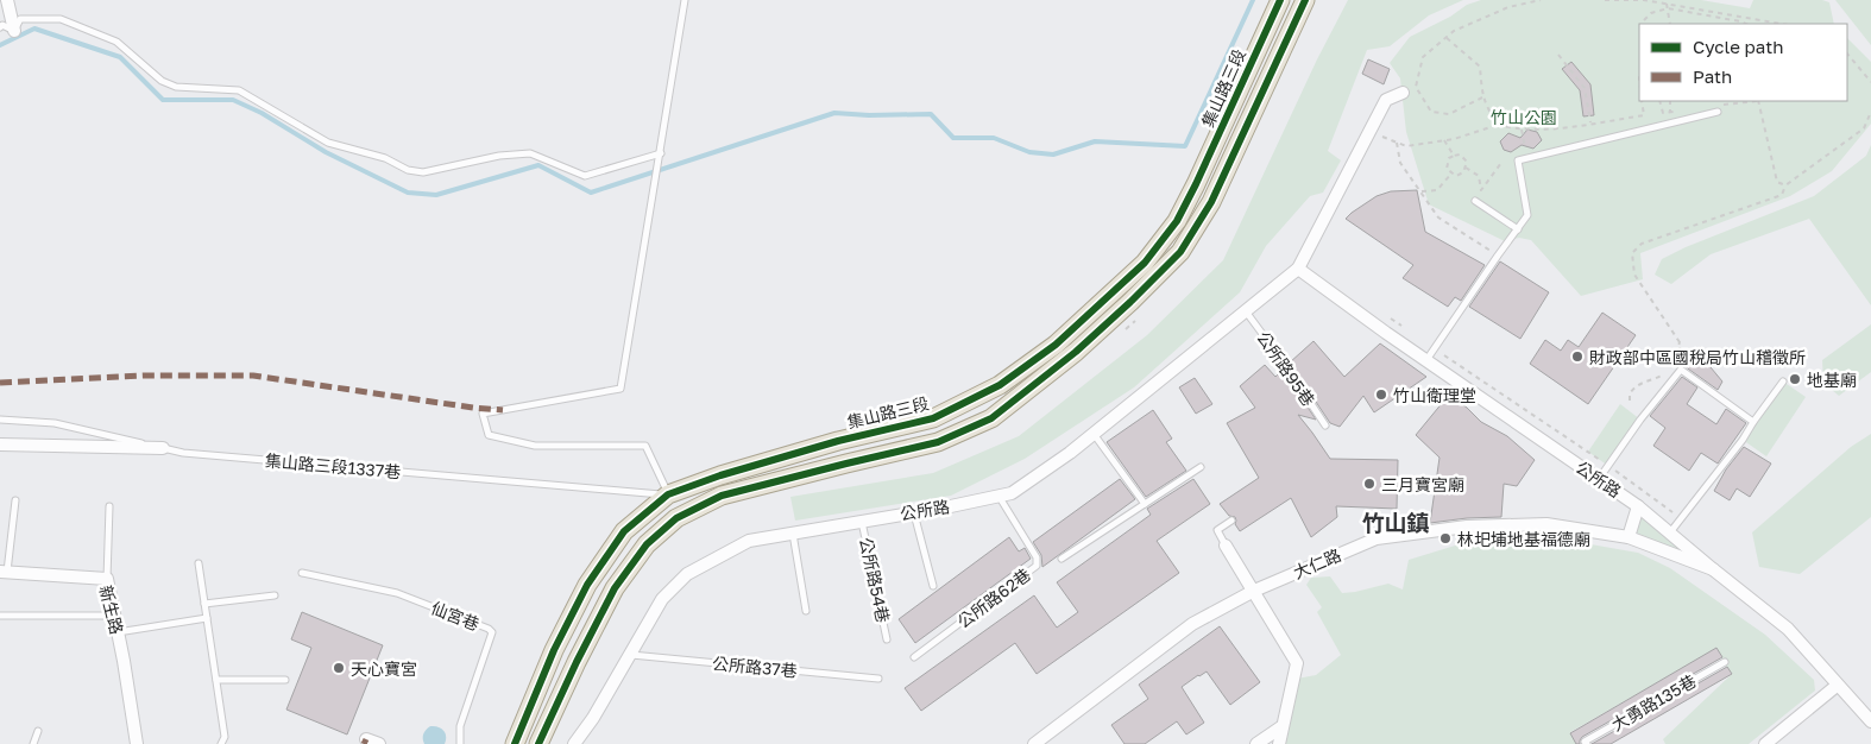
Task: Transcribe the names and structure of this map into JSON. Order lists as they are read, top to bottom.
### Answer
{
  "streets": {
    "main road": ["集山路三段"],
    "street": ["公所路", "大仁路", "新生路"],
    "lane": [
      "公所路95巷",
      "集山路三段1337巷",
      "公所路54巷",
      "公所路62巷",
      "仙宮巷",
      "公所路37巷",
      "大勇路135巷"
    ]
  },
  "crossings": [
    ["集山路三段", "集山路三段1337巷"],
    ["公所路95巷", "公所路"],
    ["公所路", "大仁路"],
    ["公所路", "公所路54巷"],
    ["公所路", "公所路62巷"],
    ["公所路", "公所路37巷"]
  ],
  "districts": ["竹山鎮"],
  "parks": ["竹山公園"],
  "places": [
    "財政部中區國稅局竹山稽徵所",
    "地基廟",
    "竹山衛理堂",
    "三月寶宮廟",
    "林圯埔地基福德廟",
    "天心寶宮"
  ],
  "legend": ["Cycle path", "Path"]
}
